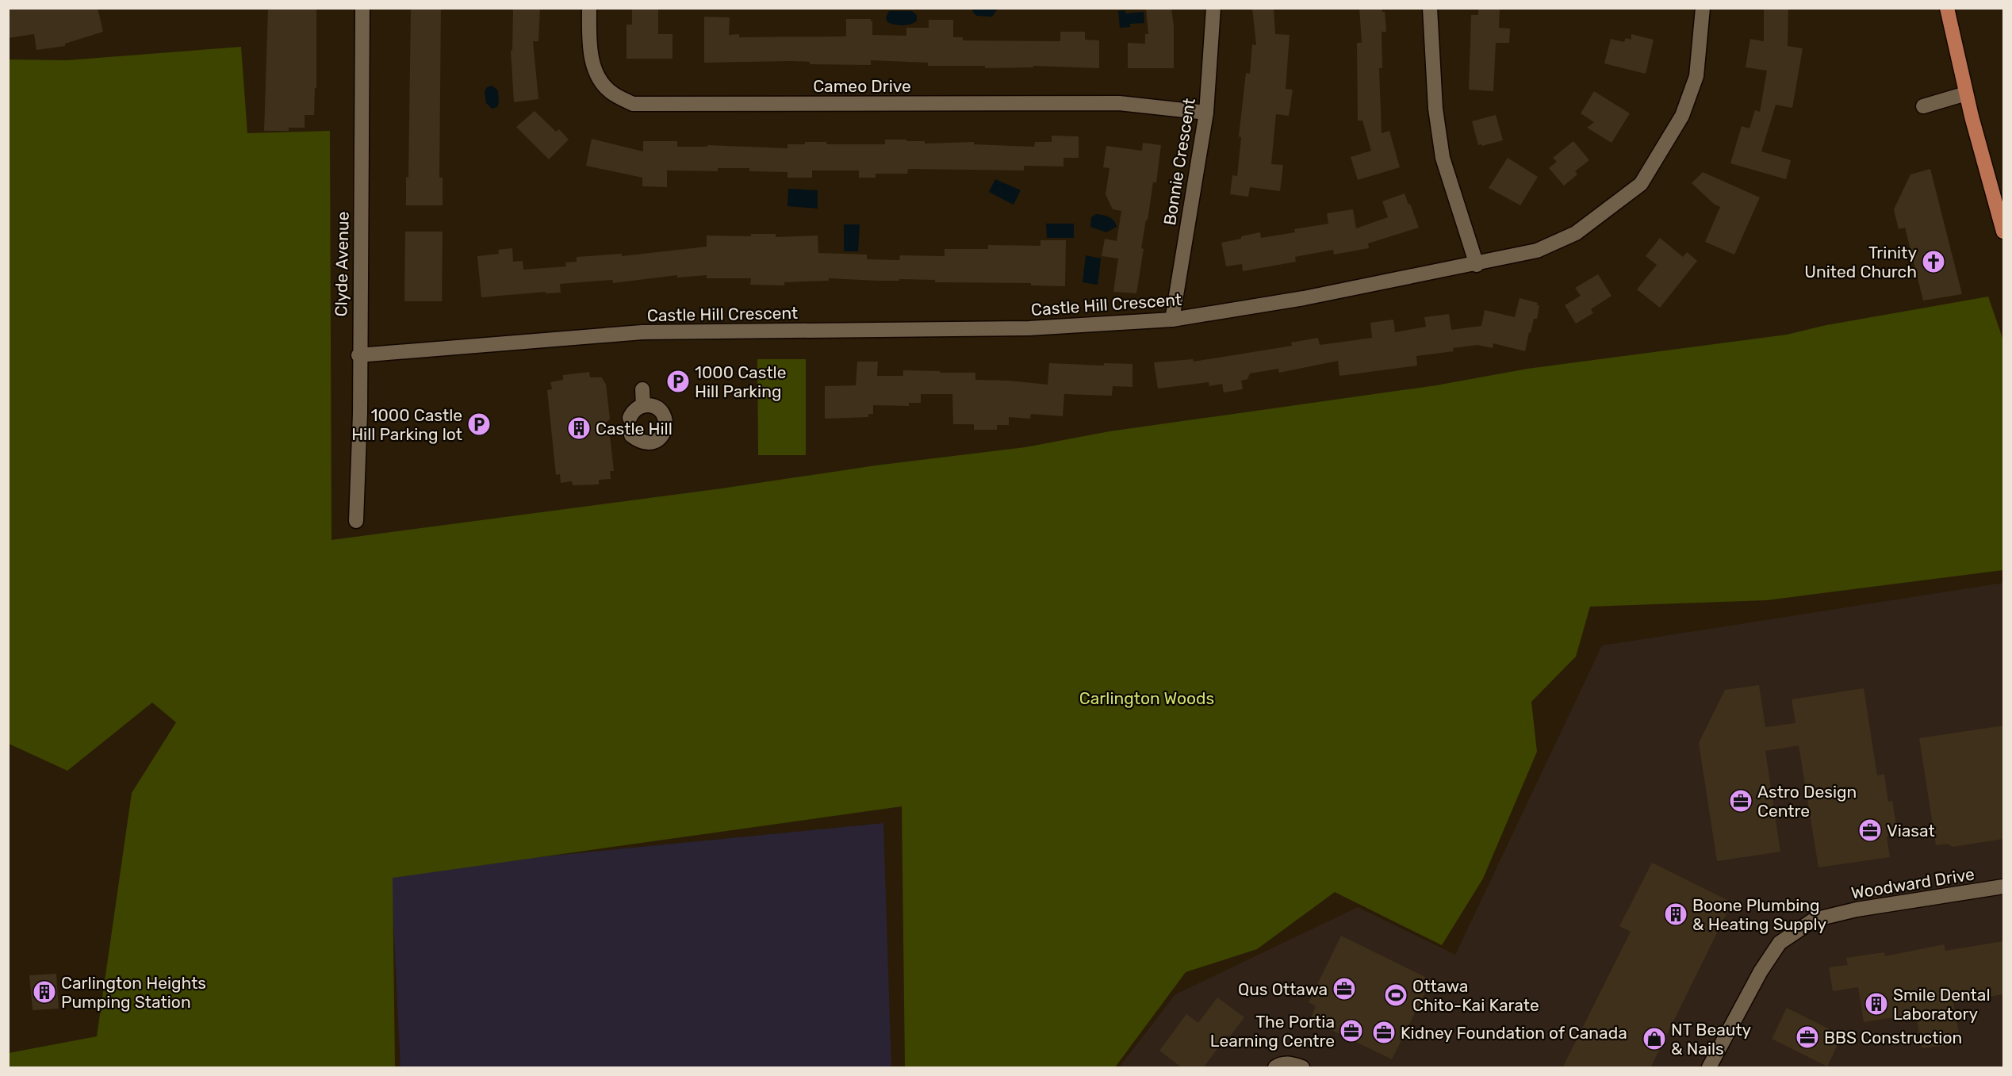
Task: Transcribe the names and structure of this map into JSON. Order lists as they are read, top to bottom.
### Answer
{
  "streets": {
    "street": [
      "Cameo Drive",
      "Bonnie Crescent",
      "Clyde Avenue",
      "Castle Hill Crescent",
      "Woodward Drive"
    ]
  },
  "crossings": [
    ["Cameo Drive", "Bonnie Crescent"],
    ["Bonnie Crescent", "Castle Hill Crescent"],
    ["Clyde Avenue", "Castle Hill Crescent"]
  ],
  "parks": ["Carlington Woods"],
  "places": {
    "church": ["Trinity United Church"],
    "parking": ["1000 Castle Hill Parking", "1000 Castle Hill Parking lot"],
    "building": [
      "Castle Hill",
      "Boone Plumbing & Heating Supply",
      "Carlington Heights Pumping Station",
      "Smile Dental Laboratory"
    ],
    "office": [
      "Astro Design Centre",
      "Viasat",
      "Qus Ottawa",
      "The Portia Learning Centre",
      "Kidney Foundation of Canada",
      "BBS Construction"
    ],
    "sports": ["Ottawa Chito-Kai Karate"],
    "shop": ["NT Beauty & Nails"]
  }
}
